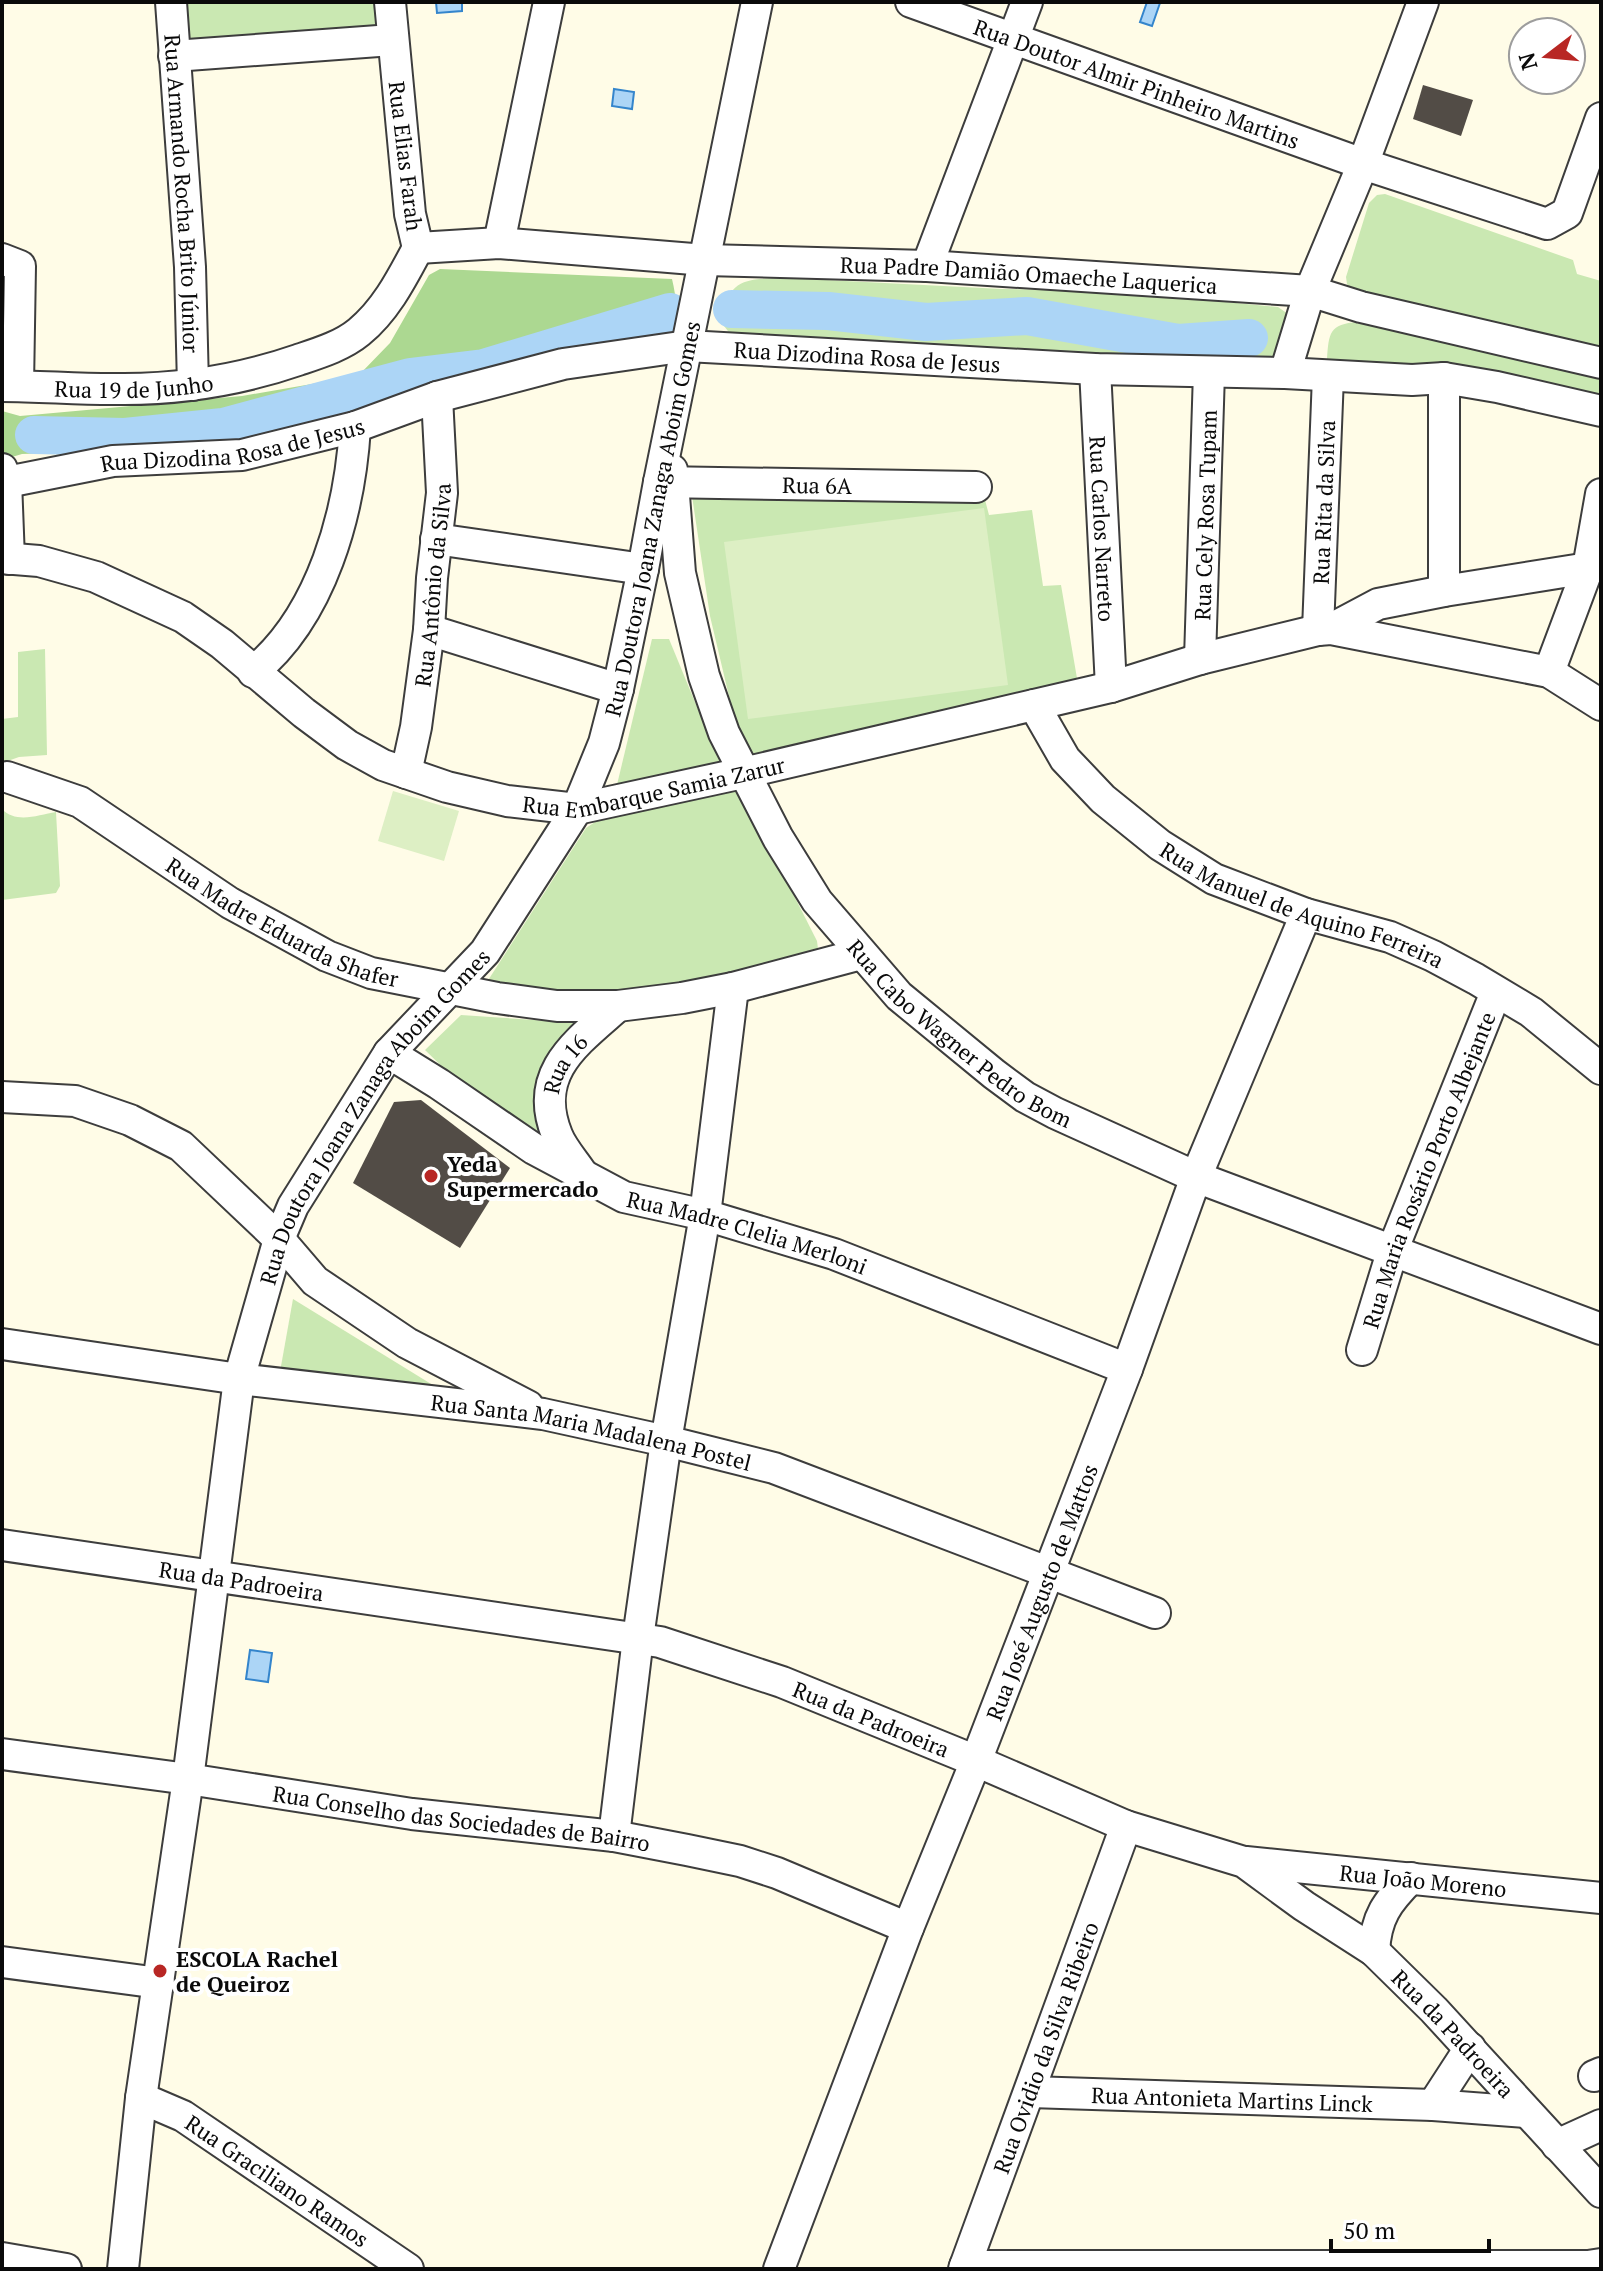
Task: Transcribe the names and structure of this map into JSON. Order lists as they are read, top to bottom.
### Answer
{
  "streets": {
    "street": [
      "Rua Doutor Almir Pinheiro Martins",
      "Rua Elias Farah",
      "Rua Armando Rocha Brito Júnior",
      "Rua Padre Damião Omaeche Laquerica",
      "Rua Dizodina Rosa de Jesus",
      "Rua 19 de Junho",
      "Rua 6A",
      "Rua Rita da Silva",
      "Rua Cely Rosa Tupam",
      "Rua Doutora Joana Zanaga Aboim Gomes",
      "Rua Carlos Narreto",
      "Rua Antônio da Silva",
      "Rua Embarque Samia Zarur",
      "Rua Manuel de Aquino Ferreira",
      "Rua Madre Eduarda Shafer",
      "Rua Cabo Wagner Pedro Bom",
      "Rua 16",
      "Rua Maria Rosário Porto Albejante",
      "Rua Madre Clelia Merloni",
      "Rua Santa Maria Madalena Postel",
      "Rua da Padroeira",
      "Rua José Augusto de Mattos",
      "Rua Conselho das Sociedades de Bairro",
      "Rua João Moreno",
      "Rua Ovidio da Silva Ribeiro",
      "Rua Antonieta Martins Linck",
      "Rua Graciliano Ramos"
    ]
  },
  "crossings": [
    ["Rua Elias Farah", "Rua Padre Damião Omaeche Laquerica"],
    ["Rua Elias Farah", "Rua 19 de Junho"],
    ["Rua Armando Rocha Brito Júnior", "Rua 19 de Junho"],
    ["Rua Padre Damião Omaeche Laquerica", "Rua Doutora Joana Zanaga Aboim Gomes"],
    ["Rua Dizodina Rosa de Jesus", "Rua Rita da Silva"],
    ["Rua Dizodina Rosa de Jesus", "Rua Cely Rosa Tupam"],
    ["Rua Dizodina Rosa de Jesus", "Rua Doutora Joana Zanaga Aboim Gomes"],
    ["Rua Dizodina Rosa de Jesus", "Rua Carlos Narreto"],
    ["Rua Dizodina Rosa de Jesus", "Rua Antônio da Silva"],
    ["Rua 6A", "Rua Doutora Joana Zanaga Aboim Gomes"],
    ["Rua 6A", "Rua Cabo Wagner Pedro Bom"],
    ["Rua Rita da Silva", "Rua Embarque Samia Zarur"],
    ["Rua Cely Rosa Tupam", "Rua Embarque Samia Zarur"],
    ["Rua Doutora Joana Zanaga Aboim Gomes", "Rua Embarque Samia Zarur"],
    ["Rua Doutora Joana Zanaga Aboim Gomes", "Rua Madre Eduarda Shafer"],
    ["Rua Doutora Joana Zanaga Aboim Gomes", "Rua Cabo Wagner Pedro Bom"],
    ["Rua Doutora Joana Zanaga Aboim Gomes", "Rua Madre Clelia Merloni"],
    ["Rua Doutora Joana Zanaga Aboim Gomes", "Rua Santa Maria Madalena Postel"],
    ["Rua Doutora Joana Zanaga Aboim Gomes", "Rua da Padroeira"],
    ["Rua Doutora Joana Zanaga Aboim Gomes", "Rua Conselho das Sociedades de Bairro"],
    ["Rua Doutora Joana Zanaga Aboim Gomes", "Rua Graciliano Ramos"],
    ["Rua Carlos Narreto", "Rua Embarque Samia Zarur"],
    ["Rua Antônio da Silva", "Rua Embarque Samia Zarur"],
    ["Rua Embarque Samia Zarur", "Rua Manuel de Aquino Ferreira"],
    ["Rua Embarque Samia Zarur", "Rua Cabo Wagner Pedro Bom"],
    ["Rua Manuel de Aquino Ferreira", "Rua Maria Rosário Porto Albejante"],
    ["Rua Manuel de Aquino Ferreira", "Rua José Augusto de Mattos"],
    ["Rua Madre Eduarda Shafer", "Rua Cabo Wagner Pedro Bom"],
    ["Rua Madre Eduarda Shafer", "Rua 16"],
    ["Rua Cabo Wagner Pedro Bom", "Rua Maria Rosário Porto Albejante"],
    ["Rua Cabo Wagner Pedro Bom", "Rua José Augusto de Mattos"],
    ["Rua 16", "Rua Madre Clelia Merloni"],
    ["Rua Madre Clelia Merloni", "Rua José Augusto de Mattos"],
    ["Rua Santa Maria Madalena Postel", "Rua José Augusto de Mattos"],
    ["Rua da Padroeira", "Rua José Augusto de Mattos"],
    ["Rua da Padroeira", "Rua João Moreno"],
    ["Rua da Padroeira", "Rua Ovidio da Silva Ribeiro"],
    ["Rua da Padroeira", "Rua Antonieta Martins Linck"],
    ["Rua José Augusto de Mattos", "Rua Conselho das Sociedades de Bairro"],
    ["Rua Ovidio da Silva Ribeiro", "Rua Antonieta Martins Linck"]
  ],
  "places": ["Yeda Supermercado", "ESCOLA Rachel de Queiroz"],
  "scale_bar": "50 m",
  "north": "left"
}
